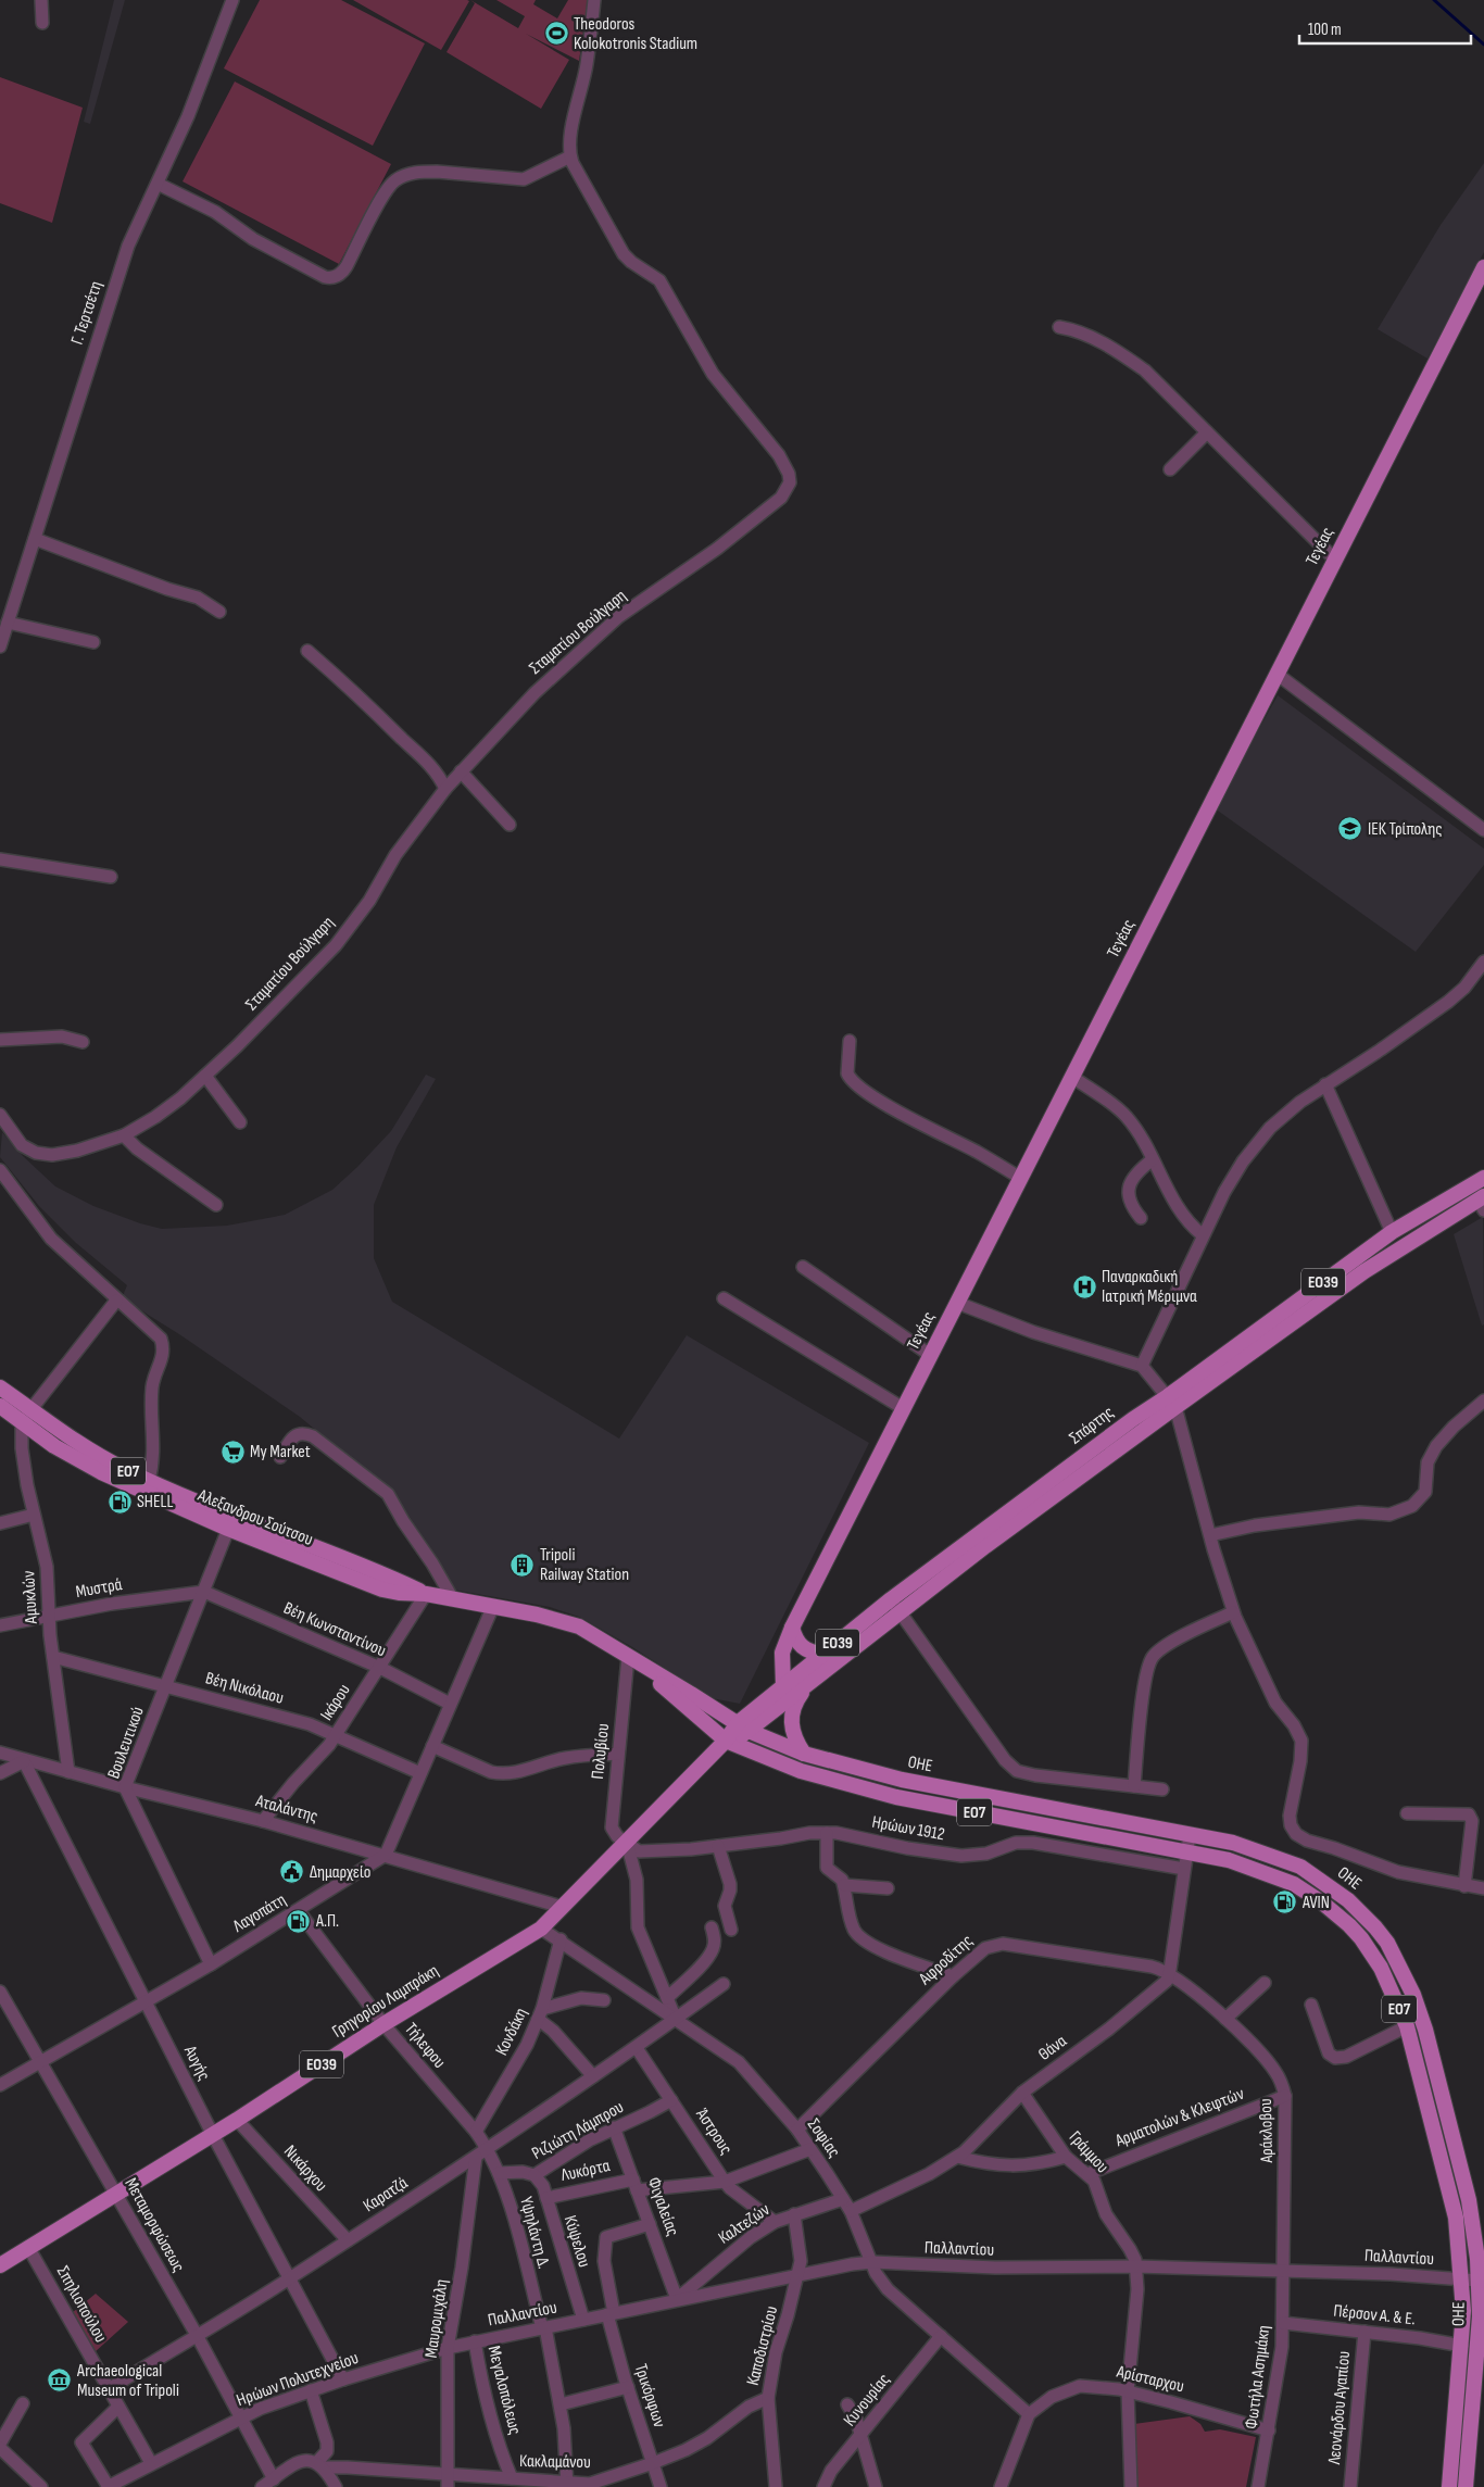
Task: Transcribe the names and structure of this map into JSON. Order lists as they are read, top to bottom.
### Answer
{
  "streets": {
    "main road": [
      "Τεγέας",
      "ΕΟ39",
      "Σπάρτης",
      "ΕΟ7",
      "Αλεξανδρου Σούτσου",
      "ΟΗΕ",
      "Γρηγορίου Λαμπράκη"
    ],
    "street": [
      "Γ. Τερτσέτη",
      "Σταματίου Βούλγαρη",
      "Μυστρά",
      "Αμυκλών",
      "Βέη Κωνσταντίνου",
      "Βέη Νικόλαου",
      "Ικάρου",
      "Βουλευτικού",
      "Πολυβίου",
      "Αταλάντης",
      "Ηρώων 1912",
      "Λαγοπάτη",
      "Αφροδίτης",
      "Κονδάκη",
      "Τήλεφου",
      "Θάνα",
      "Αυγής",
      "Αρματολών & Κλεφτών",
      "Ριζιώτη Λάμπρου",
      "Αράκλοβου",
      "Άστρους",
      "Σοφίας",
      "Γράμμου",
      "Νικάρχου",
      "Λυκόρτα",
      "Καρατζά",
      "Φιγαλείας",
      "Καλτεζών",
      "Μεταμορφώσεως",
      "Υψηλάντη Δ.",
      "Κύψελου",
      "Παλλαντίου",
      "Σπηλιοπούλου",
      "Πέρσον Α. & Ε.",
      "Μαυρομιχάλη",
      "Καποδιστρίου",
      "Φωτήλα Ασημάκη",
      "Ηρώων Πολυτεχνείου",
      "Αρίσταρχου",
      "Μεγαλοπόλεως",
      "Τρικόρφων",
      "Κυνουρίας",
      "Λεονάρδου Αγαπίου",
      "Κακλαμάνου"
    ]
  },
  "crossings": [
    ["Τεγέας", "Σπάρτης"],
    ["ΕΟ39", "Σπάρτης"],
    ["ΕΟ39", "Αλεξανδρου Σούτσου"],
    ["ΕΟ39", "ΟΗΕ"],
    ["ΕΟ39", "Γρηγορίου Λαμπράκη"],
    ["Σπάρτης", "Αλεξανδρου Σούτσου"],
    ["Σπάρτης", "ΟΗΕ"],
    ["Αλεξανδρου Σούτσου", "Αμυκλών"],
    ["Αλεξανδρου Σούτσου", "Ικάρου"],
    ["Αλεξανδρου Σούτσου", "Βουλευτικού"],
    ["Αλεξανδρου Σούτσου", "Πολυβίου"],
    ["Αλεξανδρου Σούτσου", "ΟΗΕ"],
    ["Αλεξανδρου Σούτσου", "Γρηγορίου Λαμπράκη"],
    ["Μυστρά", "Αμυκλών"],
    ["Μυστρά", "Βέη Κωνσταντίνου"],
    ["Μυστρά", "Βουλευτικού"],
    ["Αμυκλών", "Βέη Νικόλαου"],
    ["Αμυκλών", "Αταλάντης"],
    ["Βέη Κωνσταντίνου", "Ικάρου"],
    ["Βέη Κωνσταντίνου", "Βουλευτικού"],
    ["Βέη Νικόλαου", "Ικάρου"],
    ["Βέη Νικόλαου", "Βουλευτικού"],
    ["Ικάρου", "Αταλάντης"],
    ["Βουλευτικού", "Αταλάντης"],
    ["Βουλευτικού", "Λαγοπάτη"],
    ["Πολυβίου", "Ηρώων 1912"],
    ["Πολυβίου", "Γρηγορίου Λαμπράκη"],
    ["ΟΗΕ", "Γρηγορίου Λαμπράκη"],
    ["ΟΗΕ", "Παλλαντίου"],
    ["ΟΗΕ", "Πέρσον Α. & Ε."],
    ["Αταλάντης", "Λαγοπάτη"],
    ["Αταλάντης", "Γρηγορίου Λαμπράκη"],
    ["Αταλάντης", "Αυγής"],
    ["Ηρώων 1912", "Γρηγορίου Λαμπράκη"],
    ["Λαγοπάτη", "Τήλεφου"],
    ["Λαγοπάτη", "Αυγής"],
    ["Λαγοπάτη", "Μεταμορφώσεως"],
    ["Αφροδίτης", "Θάνα"],
    ["Αφροδίτης", "Αράκλοβου"],
    ["Αφροδίτης", "Σοφίας"],
    ["Γρηγορίου Λαμπράκη", "Τήλεφου"],
    ["Γρηγορίου Λαμπράκη", "Αυγής"],
    ["Γρηγορίου Λαμπράκη", "Σοφίας"],
    ["Γρηγορίου Λαμπράκη", "Νικάρχου"],
    ["Γρηγορίου Λαμπράκη", "Μεταμορφώσεως"],
    ["Γρηγορίου Λαμπράκη", "Σπηλιοπούλου"],
    ["Κονδάκη", "Τήλεφου"],
    ["Κονδάκη", "Σοφίας"],
    ["Τήλεφου", "Καρατζά"],
    ["Τήλεφου", "Υψηλάντη Δ."],
    ["Θάνα", "Αράκλοβου"],
    ["Θάνα", "Σοφίας"],
    ["Θάνα", "Γράμμου"],
    ["Αυγής", "Καρατζά"],
    ["Αυγής", "Ηρώων Πολυτεχνείου"],
    ["Αρματολών & Κλεφτών", "Αράκλοβου"],
    ["Αρματολών & Κλεφτών", "Γράμμου"],
    ["Ριζιώτη Λάμπρου", "Άστρους"],
    ["Ριζιώτη Λάμπρου", "Φιγαλείας"],
    ["Ριζιώτη Λάμπρου", "Υψηλάντη Δ."],
    ["Ριζιώτη Λάμπρου", "Κύψελου"],
    ["Αράκλοβου", "Παλλαντίου"],
    ["Αράκλοβου", "Φωτήλα Ασημάκη"],
    ["Άστρους", "Λυκόρτα"],
    ["Άστρους", "Καρατζά"],
    ["Άστρους", "Καλτεζών"],
    ["Σοφίας", "Λυκόρτα"],
    ["Σοφίας", "Καρατζά"],
    ["Σοφίας", "Καλτεζών"],
    ["Σοφίας", "Παλλαντίου"],
    ["Σοφίας", "Αρίσταρχου"],
    ["Σοφίας", "Κυνουρίας"],
    ["Γράμμου", "Παλλαντίου"],
    ["Νικάρχου", "Καρατζά"],
    ["Λυκόρτα", "Φιγαλείας"],
    ["Λυκόρτα", "Κύψελου"],
    ["Καρατζά", "Μεταμορφώσεως"],
    ["Καρατζά", "Υψηλάντη Δ."],
    ["Καρατζά", "Σπηλιοπούλου"],
    ["Καρατζά", "Μαυρομιχάλη"],
    ["Φιγαλείας", "Καλτεζών"],
    ["Φιγαλείας", "Παλλαντίου"],
    ["Φιγαλείας", "Τρικόρφων"],
    ["Καλτεζών", "Παλλαντίου"],
    ["Καλτεζών", "Καποδιστρίου"],
    ["Μεταμορφώσεως", "Ηρώων Πολυτεχνείου"],
    ["Μεταμορφώσεως", "Κακλαμάνου"],
    ["Υψηλάντη Δ.", "Παλλαντίου"],
    ["Υψηλάντη Δ.", "Κακλαμάνου"],
    ["Κύψελου", "Παλλαντίου"],
    ["Παλλαντίου", "Μαυρομιχάλη"],
    ["Παλλαντίου", "Καποδιστρίου"],
    ["Παλλαντίου", "Φωτήλα Ασημάκη"],
    ["Παλλαντίου", "Ηρώων Πολυτεχνείου"],
    ["Παλλαντίου", "Μεγαλοπόλεως"],
    ["Παλλαντίου", "Τρικόρφων"],
    ["Σπηλιοπούλου", "Ηρώων Πολυτεχνείου"],
    ["Πέρσον Α. & Ε.", "Φωτήλα Ασημάκη"],
    ["Πέρσον Α. & Ε.", "Λεονάρδου Αγαπίου"],
    ["Μαυρομιχάλη", "Ηρώων Πολυτεχνείου"],
    ["Μαυρομιχάλη", "Κακλαμάνου"],
    ["Καποδιστρίου", "Κακλαμάνου"],
    ["Φωτήλα Ασημάκη", "Αρίσταρχου"],
    ["Μεγαλοπόλεως", "Κακλαμάνου"],
    ["Τρικόρφων", "Κακλαμάνου"]
  ],
  "places": {
    "sports": ["Theodoros Kolokotronis Stadium"],
    "school or university": ["ΙΕΚ Τρίπολης"],
    "hospital": ["Παναρκαδική Ιατρική Μέριμνα"],
    "supermarket": ["My Market"],
    "fuel station": ["SHELL", "AVIN", "Α.Π."],
    "building": ["Tripoli Railway Station"],
    "public building": ["Δημαρχείο"],
    "museum": ["Archaeological Museum of Tripoli"]
  },
  "scale_bar": "100 m"
}
